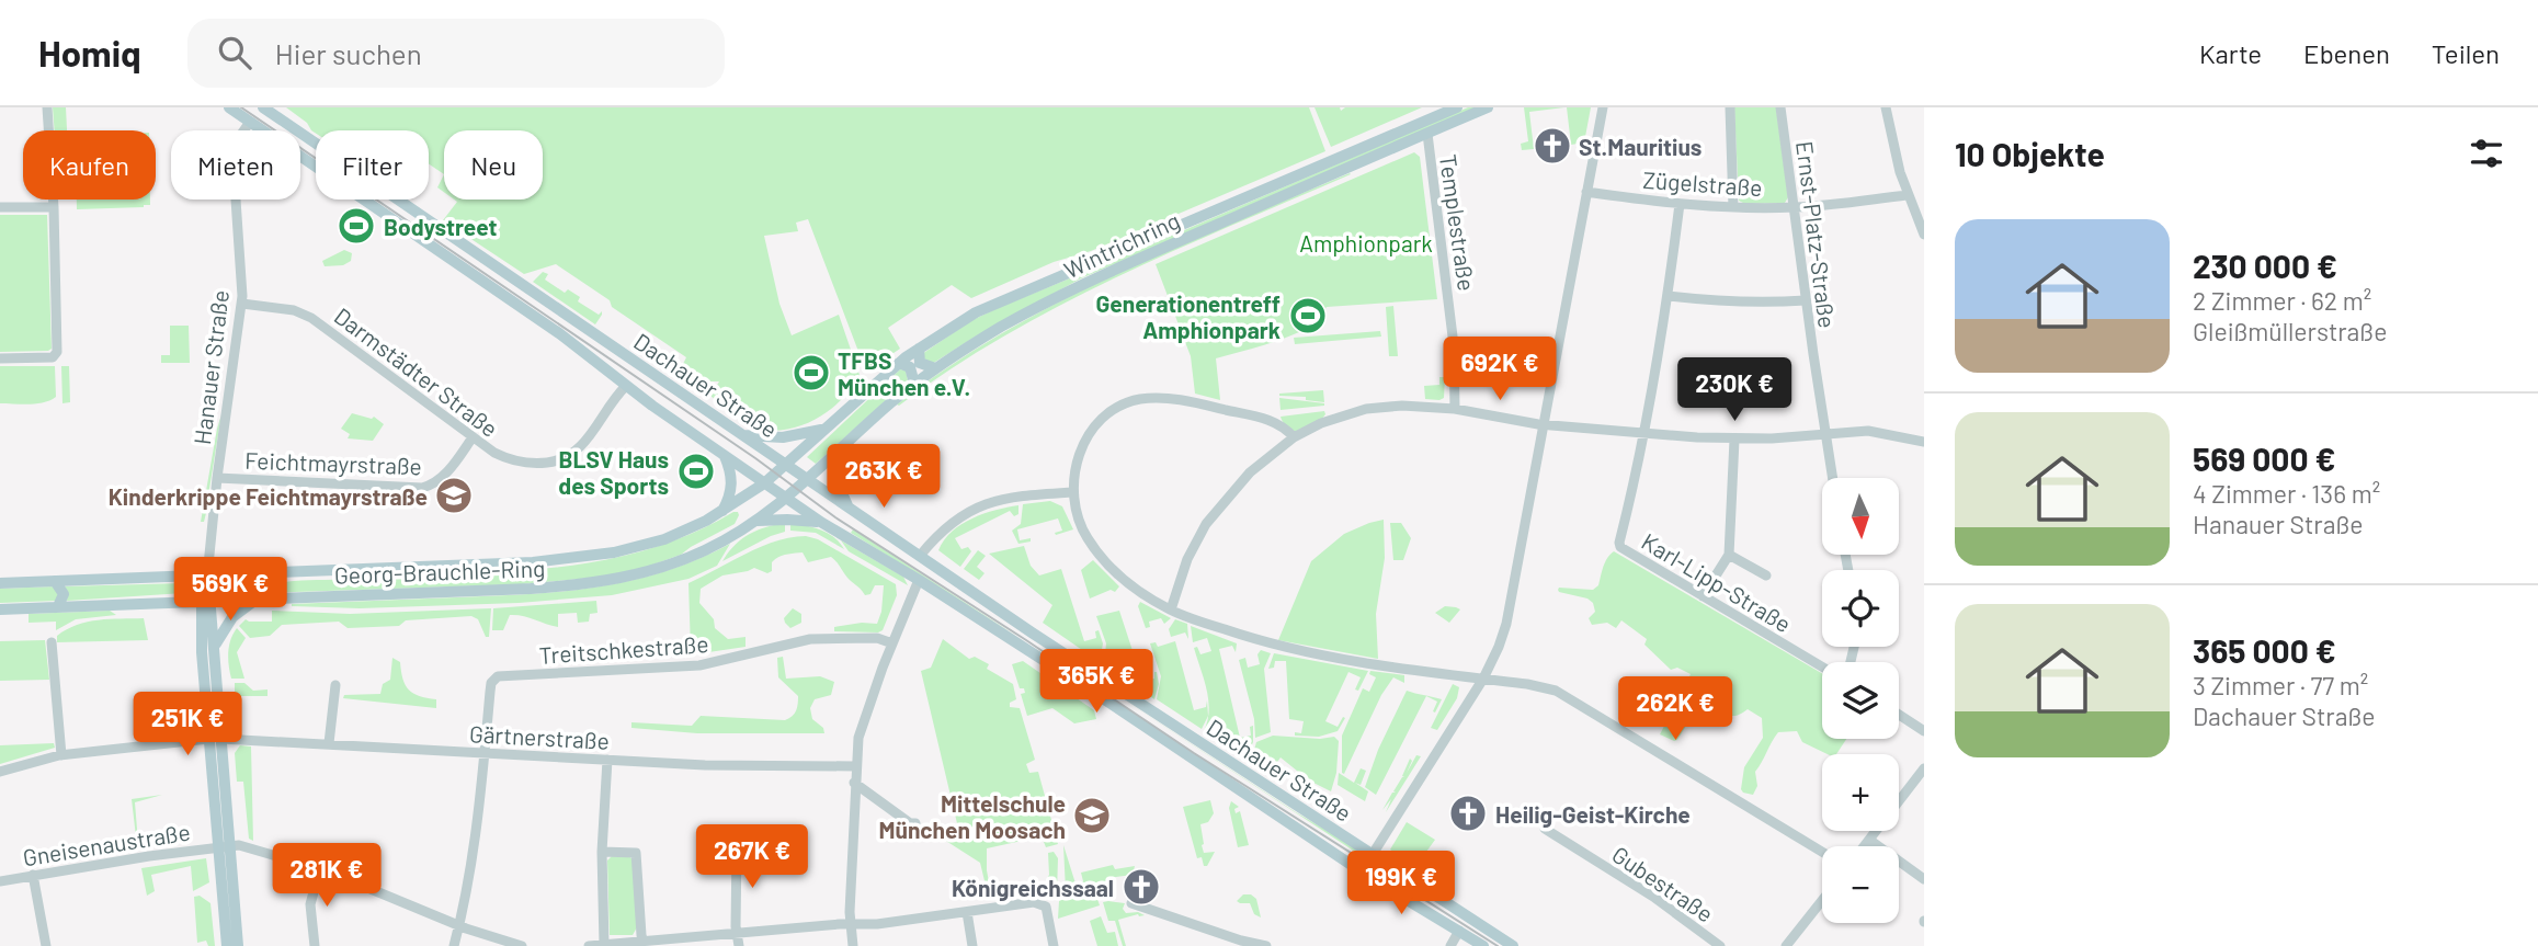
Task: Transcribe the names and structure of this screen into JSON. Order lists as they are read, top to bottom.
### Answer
{
  "streets": {
    "main road": [
      "Wintrichring",
      "Hanauer Straße",
      "Dachauer Straße",
      "Georg-Brauchle-Ring"
    ],
    "street": [
      "Zügelstraße",
      "Templestraße",
      "Ernst-Platz-Straße",
      "Darmstädter Straße",
      "Feichtmayrstraße",
      "Karl-Lipp-Straße",
      "Treitschkestraße",
      "Gärtnerstraße",
      "Gneisenaustraße",
      "Gubestraße"
    ]
  },
  "crossings": [
    ["Zügelstraße", "Ernst-Platz-Straße"],
    ["Templestraße", "Wintrichring"],
    ["Wintrichring", "Dachauer Straße"],
    ["Wintrichring", "Georg-Brauchle-Ring"],
    ["Hanauer Straße", "Darmstädter Straße"],
    ["Hanauer Straße", "Dachauer Straße"],
    ["Hanauer Straße", "Feichtmayrstraße"],
    ["Hanauer Straße", "Georg-Brauchle-Ring"],
    ["Hanauer Straße", "Gärtnerstraße"],
    ["Hanauer Straße", "Gneisenaustraße"],
    ["Darmstädter Straße", "Dachauer Straße"],
    ["Darmstädter Straße", "Feichtmayrstraße"],
    ["Dachauer Straße", "Georg-Brauchle-Ring"],
    ["Treitschkestraße", "Gärtnerstraße"]
  ],
  "parks": ["Amphionpark"],
  "places": {
    "church": ["St.Mauritius", "Heilig-Geist-Kirche", "Königreichssaal"],
    "sports": [
      "Bodystreet",
      "Generationentreff Amphionpark",
      "TFBS München e.V.",
      "BLSV Haus des Sports"
    ],
    "school or university": ["Kinderkrippe Feichtmayrstraße", "Mittelschule München Moosach"]
  },
  "north": "bottom",
  "page": {
    "header": "Homiq",
    "search": "Hier suchen",
    "nav": ["Karte", "Ebenen", "Teilen"],
    "heading": "10 Objekte",
    "chip": [
      "Kaufen",
      "Mieten",
      "Filter",
      "Neu"
    ],
    "list": [
      {
        "name": "230 000 €",
        "note": "2 Zimmer · 62 m² · Gleißmüllerstraße"
      },
      {
        "name": "569 000 €",
        "note": "4 Zimmer · 136 m² · Hanauer Straße"
      },
      {
        "name": "365 000 €",
        "note": "3 Zimmer · 77 m² · Dachauer Straße"
      }
    ],
    "price": [
      "692K €",
      "230K €",
      "263K €",
      "569K €",
      "365K €",
      "262K €",
      "251K €",
      "267K €",
      "281K €",
      "199K €"
    ],
    "map_buttons": ["+", "−"]
  }
}
